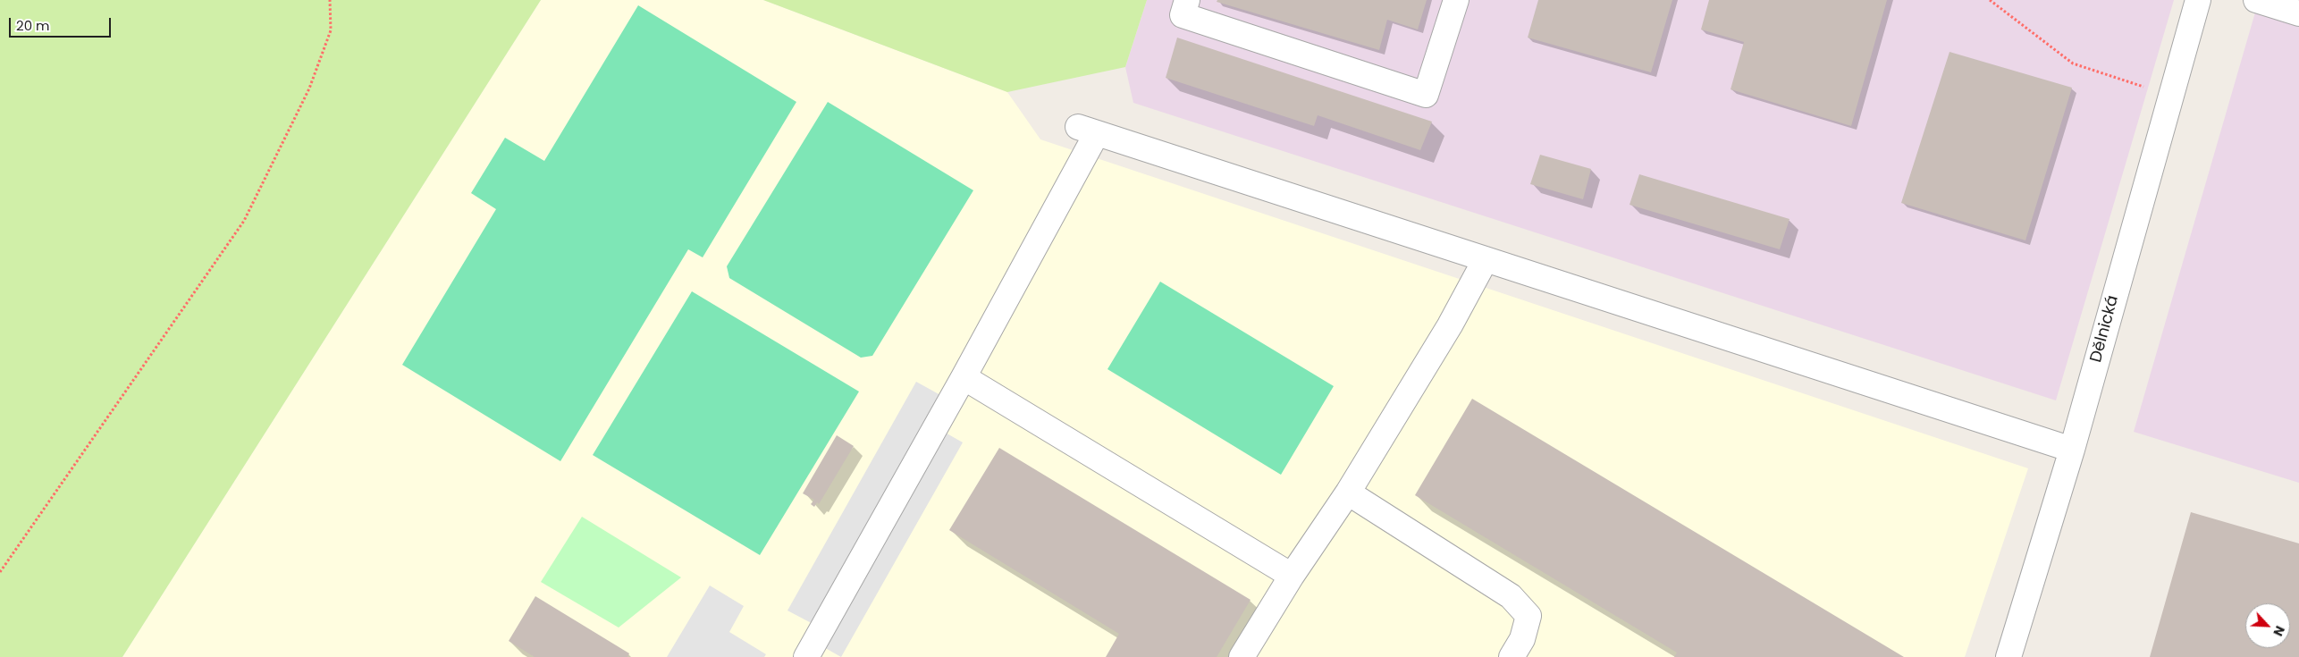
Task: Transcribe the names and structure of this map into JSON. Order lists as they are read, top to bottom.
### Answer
{
  "streets": {
    "street": ["Dělnická"]
  },
  "scale_bar": "20 m",
  "north": "bottom right"
}
